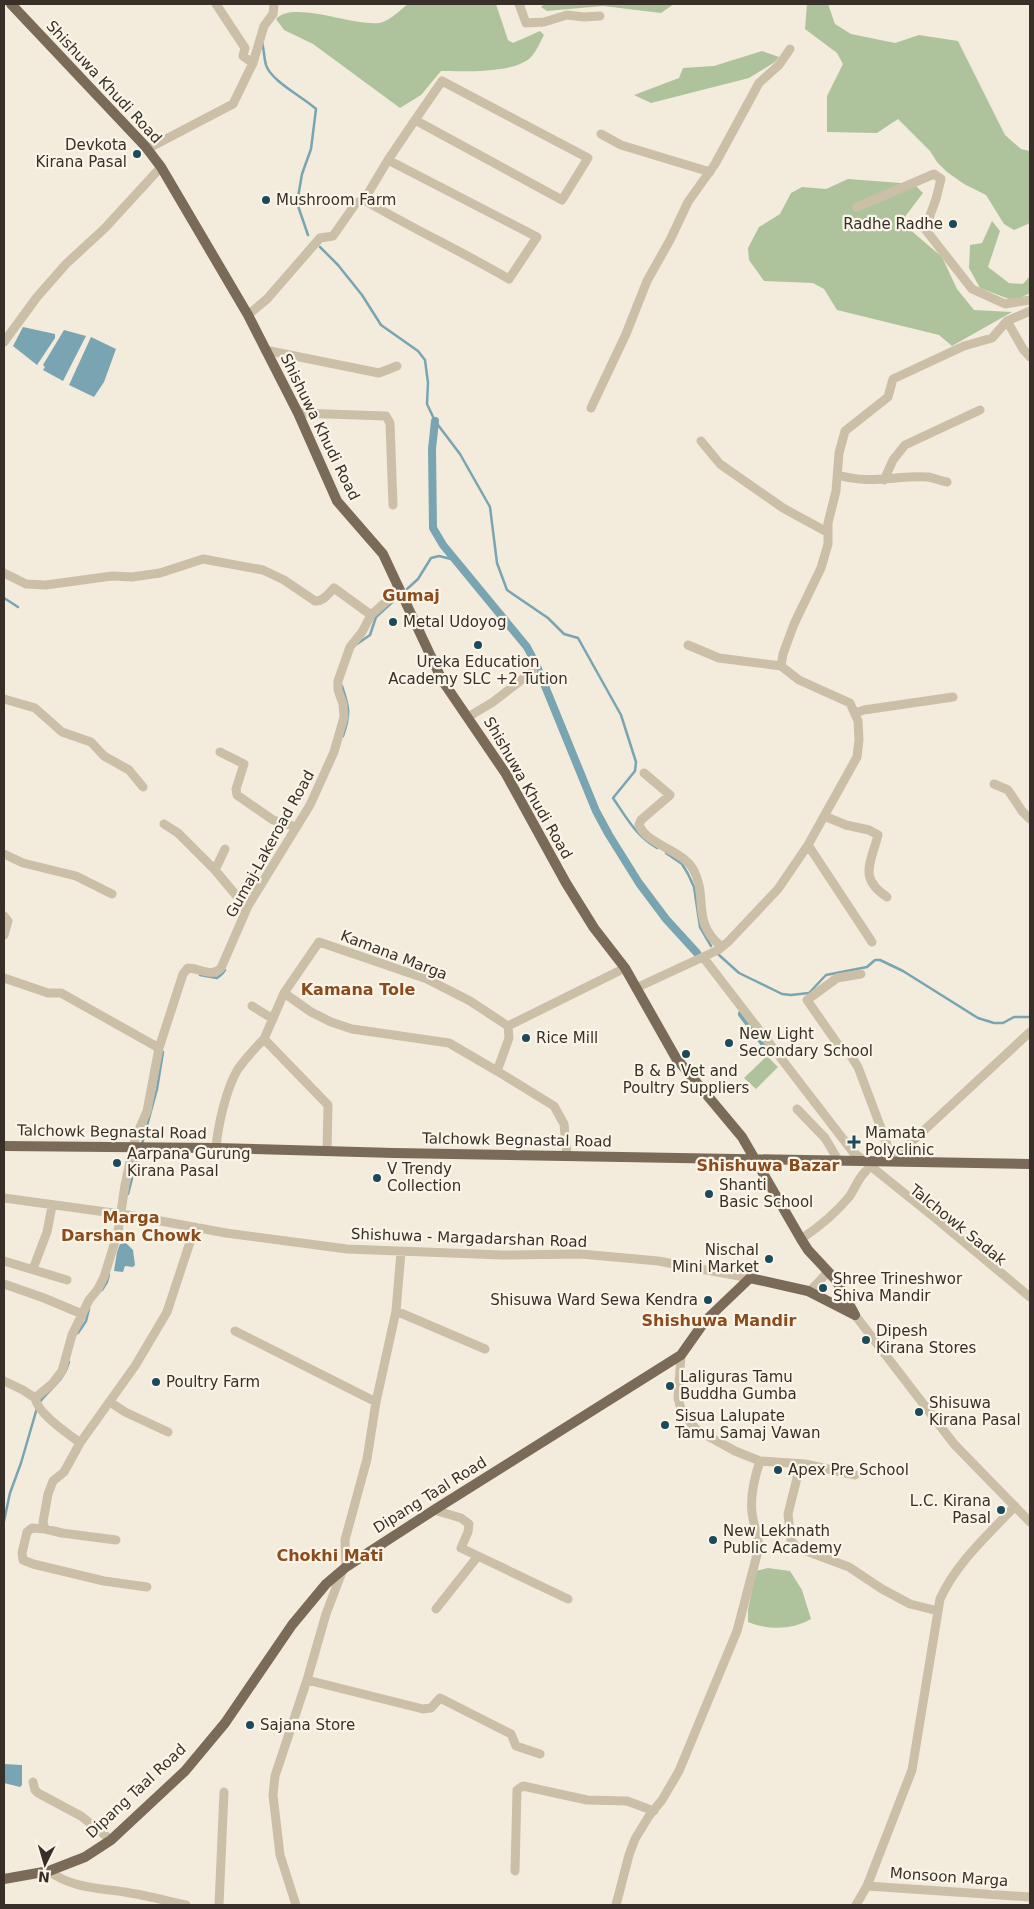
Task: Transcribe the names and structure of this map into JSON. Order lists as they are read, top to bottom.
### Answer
{
  "streets": {
    "main road": ["Shishuwa Khudi Road", "Talchowk Begnastal Road", "Dipang Taal Road"],
    "street": [
      "Gumaj-Lakeroad Road",
      "Kamana Marga",
      "Talchowk Sadak",
      "Shishuwa - Margadarshan Road",
      "Monsoon Marga"
    ]
  },
  "crossings": [
    ["Shishuwa Khudi Road", "Gumaj-Lakeroad Road"],
    ["Shishuwa Khudi Road", "Talchowk Begnastal Road"],
    ["Gumaj-Lakeroad Road", "Talchowk Begnastal Road"],
    ["Gumaj-Lakeroad Road", "Shishuwa - Margadarshan Road"],
    ["Kamana Marga", "Talchowk Begnastal Road"],
    ["Talchowk Begnastal Road", "Talchowk Sadak"],
    ["Shishuwa - Margadarshan Road", "Dipang Taal Road"]
  ],
  "districts": [
    "Gumaj",
    "Kamana Tole",
    "Shishuwa Bazar",
    "Marga Darshan Chowk",
    "Shishuwa Mandir",
    "Chokhi Mati"
  ],
  "places": {
    "other": [
      "Devkota Kirana Pasal",
      "Mushroom Farm",
      "Radhe Radhe",
      "Metal Udoyog",
      "Ureka Education Academy SLC +2 Tution",
      "Rice Mill",
      "New Light Secondary School",
      "B & B Vet and Poultry Suppliers",
      "Aarpana Gurung Kirana Pasal",
      "V Trendy Collection",
      "Shanti Basic School",
      "Nischal Mini Market",
      "Shree Trineshwor Shiva Mandir",
      "Shisuwa Ward Sewa Kendra",
      "Dipesh Kirana Stores",
      "Poultry Farm",
      "Laliguras Tamu Buddha Gumba",
      "Shisuwa Kirana Pasal",
      "Sisua Lalupate Tamu Samaj Vawan",
      "Apex Pre School",
      "L.C. Kirana Pasal",
      "New Lekhnath Public Academy",
      "Sajana Store"
    ],
    "health": ["Mamata Polyclinic"]
  },
  "north": "bottom"
}
